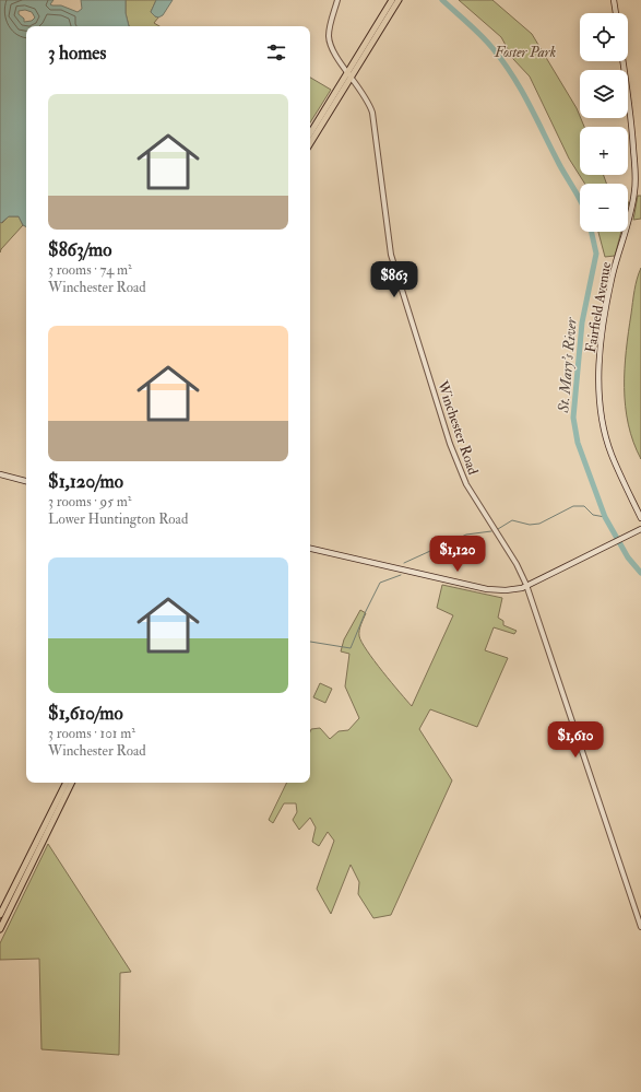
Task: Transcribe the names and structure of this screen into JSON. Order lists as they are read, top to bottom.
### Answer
{
  "streets": {
    "main road": ["Fairfield Avenue"],
    "street": ["Winchester Road"]
  },
  "water": ["St. Mary's River"],
  "parks": ["Foster Park"],
  "page": {
    "map_buttons": ["+", "−"],
    "heading": "3 homes",
    "list": [
      {
        "name": "$863/mo",
        "note": "3 rooms · 74 m² · Winchester Road"
      },
      {
        "name": "$1,120/mo",
        "note": "3 rooms · 95 m² · Lower Huntington Road"
      },
      {
        "name": "$1,610/mo",
        "note": "3 rooms · 101 m² · Winchester Road"
      }
    ],
    "price": ["$863", "$1,120", "$1,610"]
  }
}
